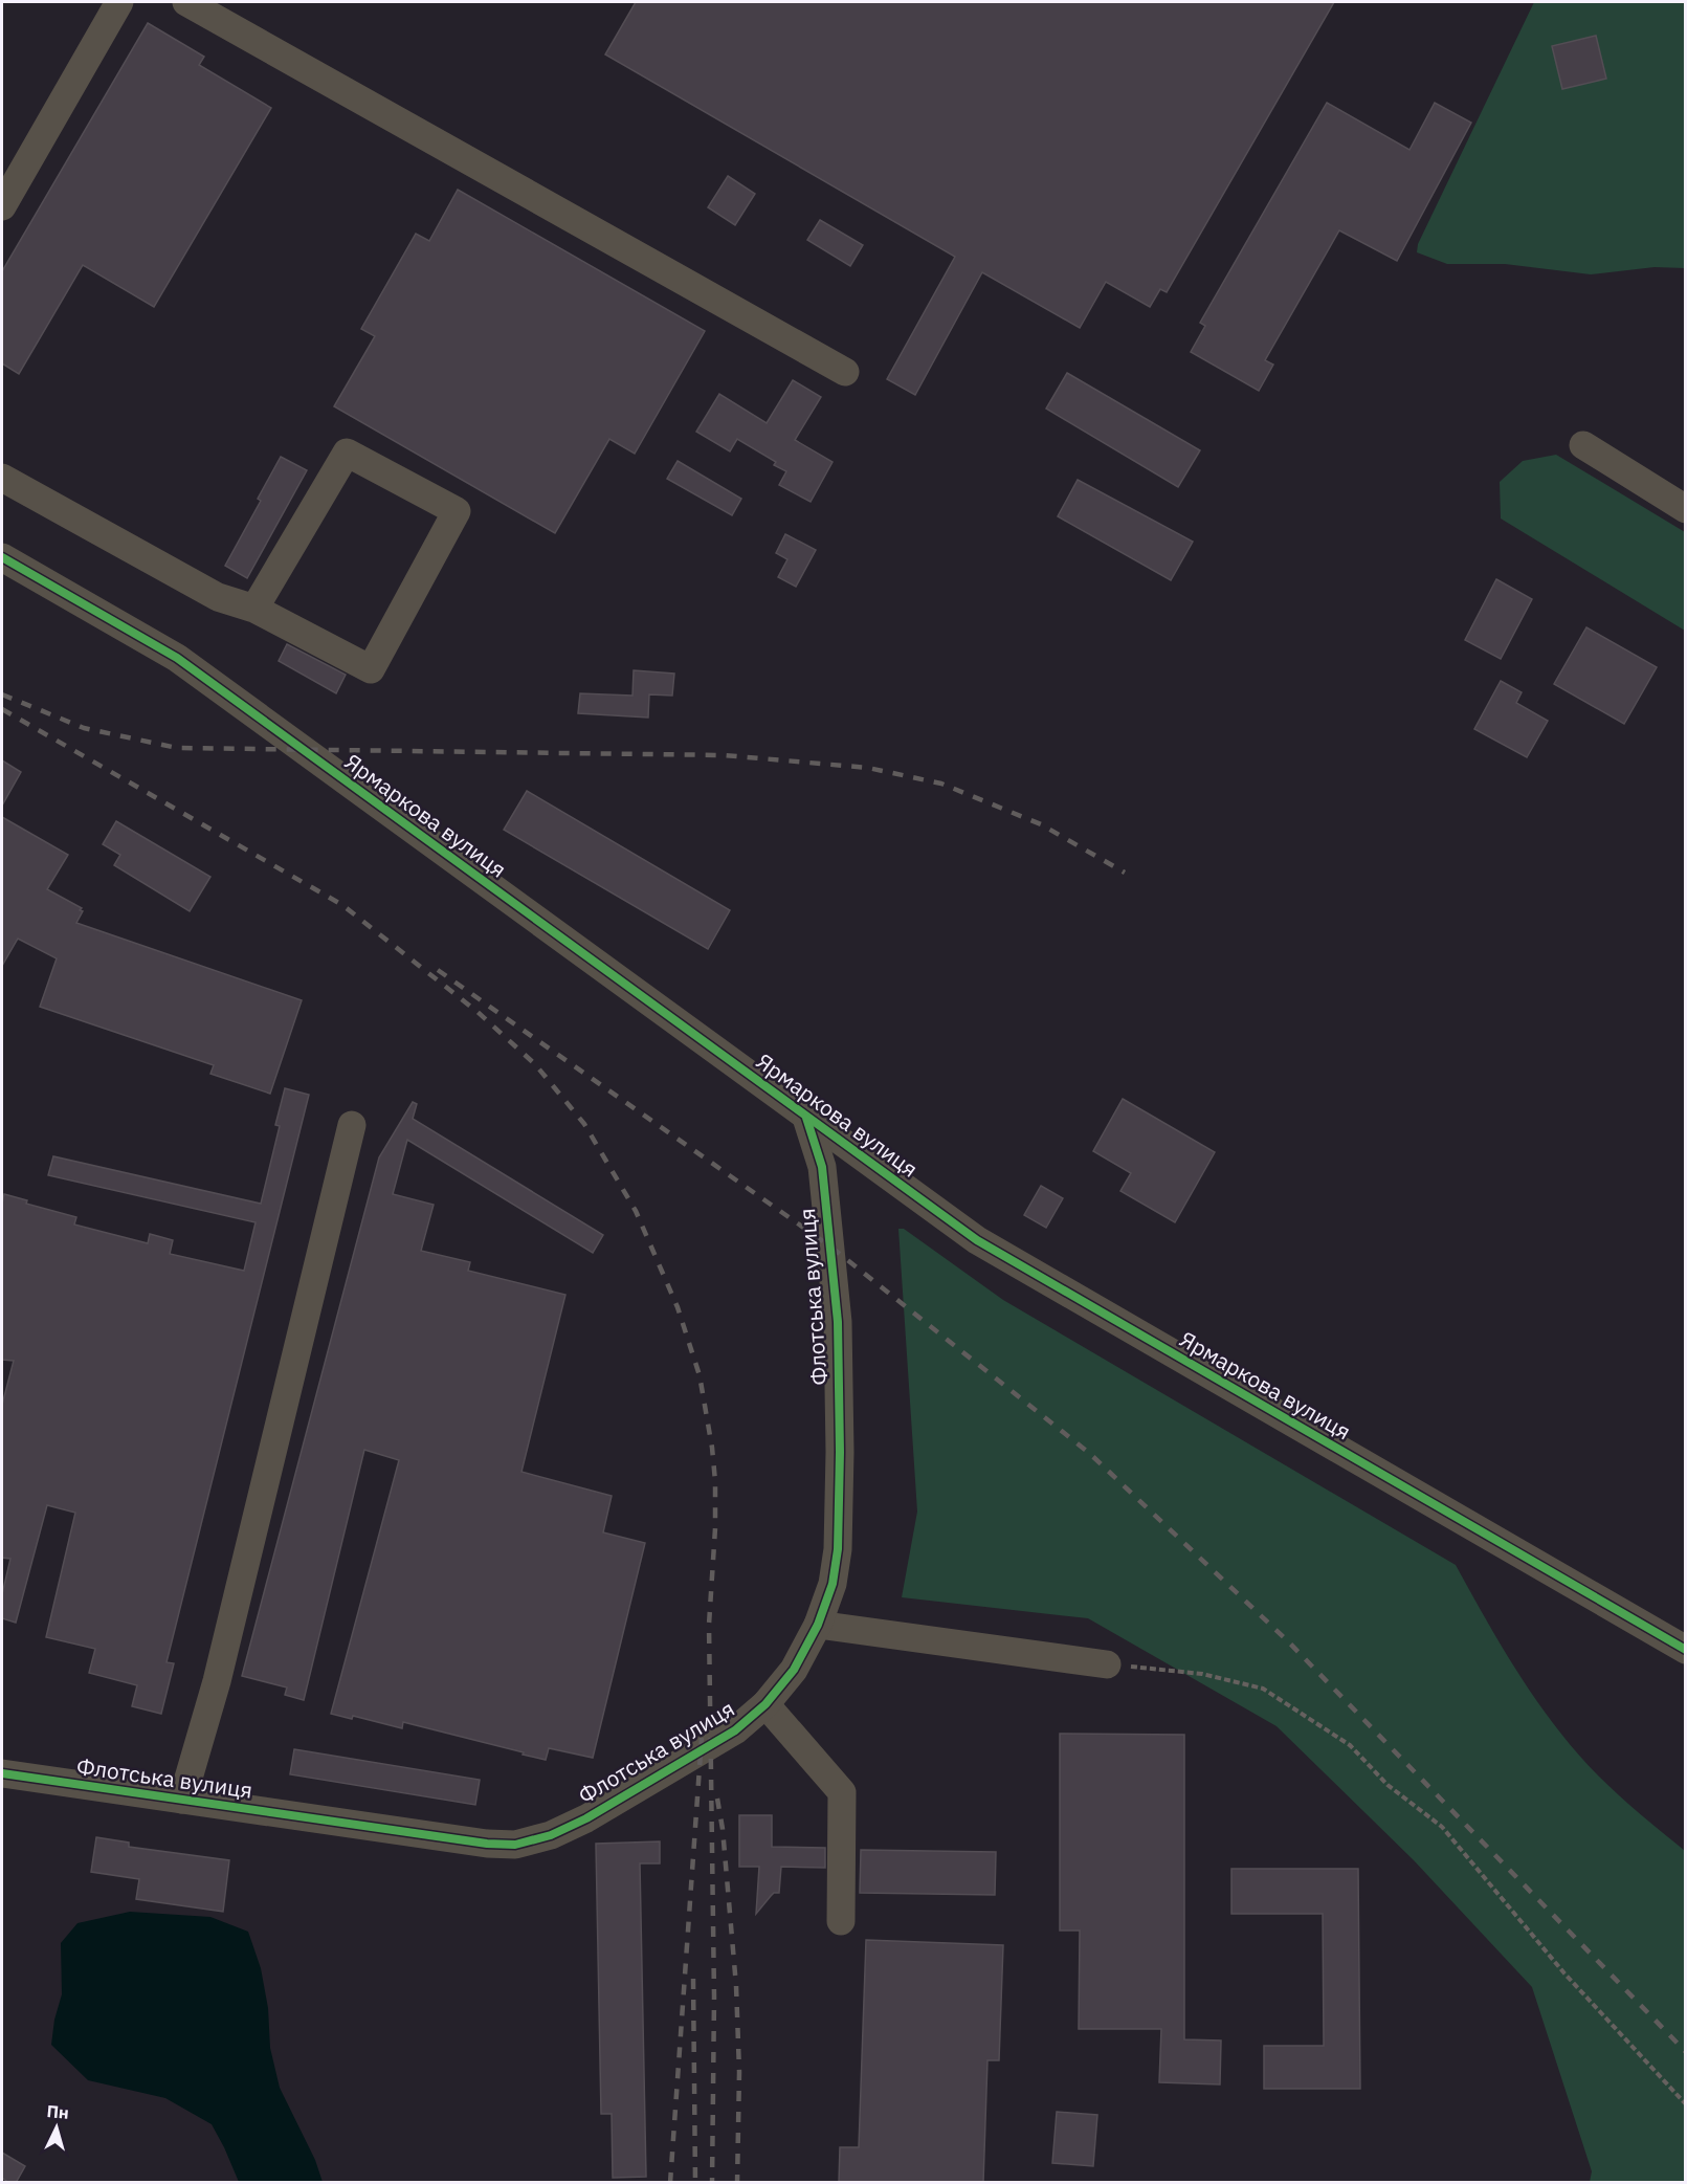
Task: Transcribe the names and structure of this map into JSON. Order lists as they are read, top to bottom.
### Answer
{
  "streets": {
    "street": ["Ярмаркова вулиця", "Флотська вулиця"]
  },
  "crossings": [
    ["Ярмаркова вулиця", "Флотська вулиця"]
  ],
  "north": "top"
}
